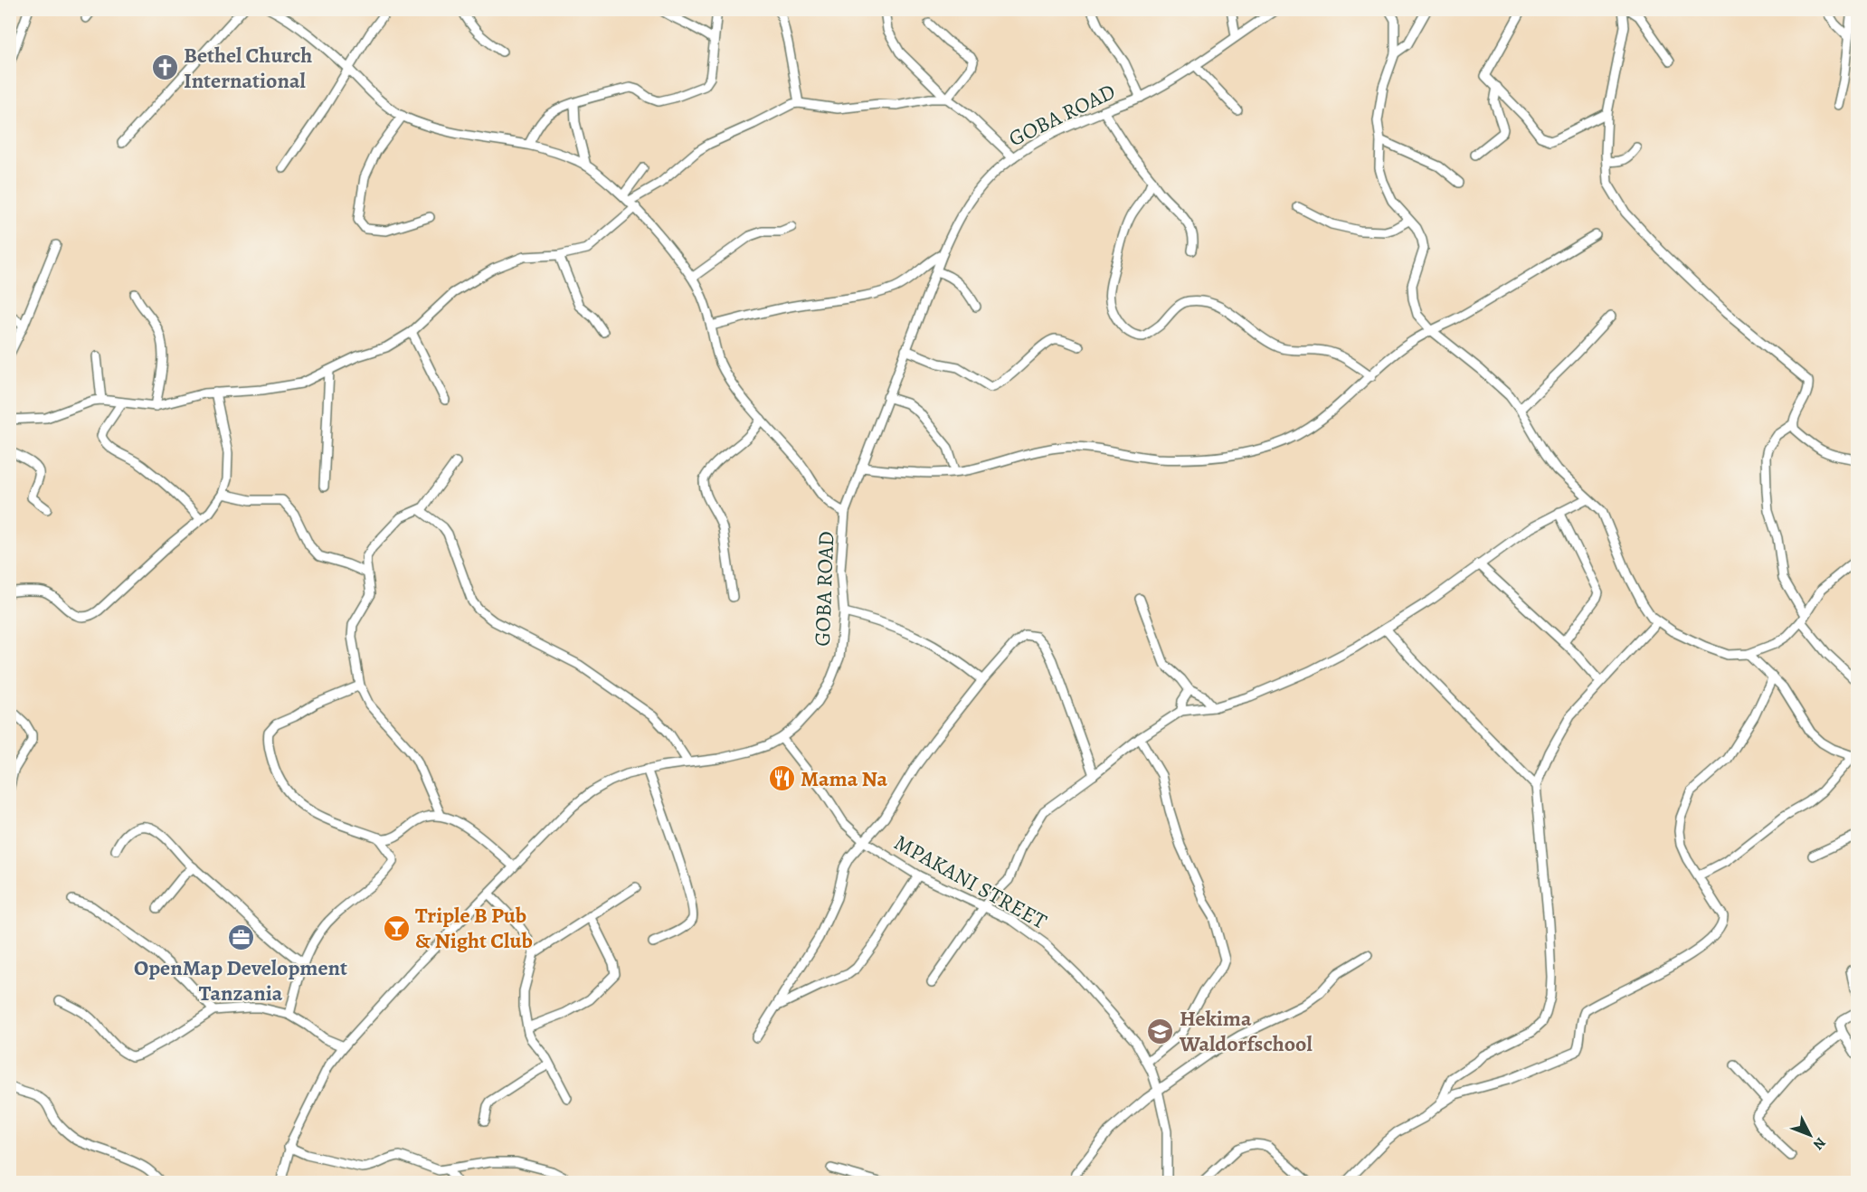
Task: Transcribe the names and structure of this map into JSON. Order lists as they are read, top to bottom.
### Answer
{
  "streets": {
    "street": ["GOBA ROAD", "MPAKANI STREET"]
  },
  "crossings": [
    ["GOBA ROAD", "MPAKANI STREET"]
  ],
  "places": {
    "church": ["Bethel Church International"],
    "restaurant": ["Mama Na"],
    "bar": ["Triple B Pub & Night Club"],
    "office": ["OpenMap Development Tanzania"],
    "school or university": ["Hekima Waldorfschool"]
  },
  "north": "bottom right"
}
